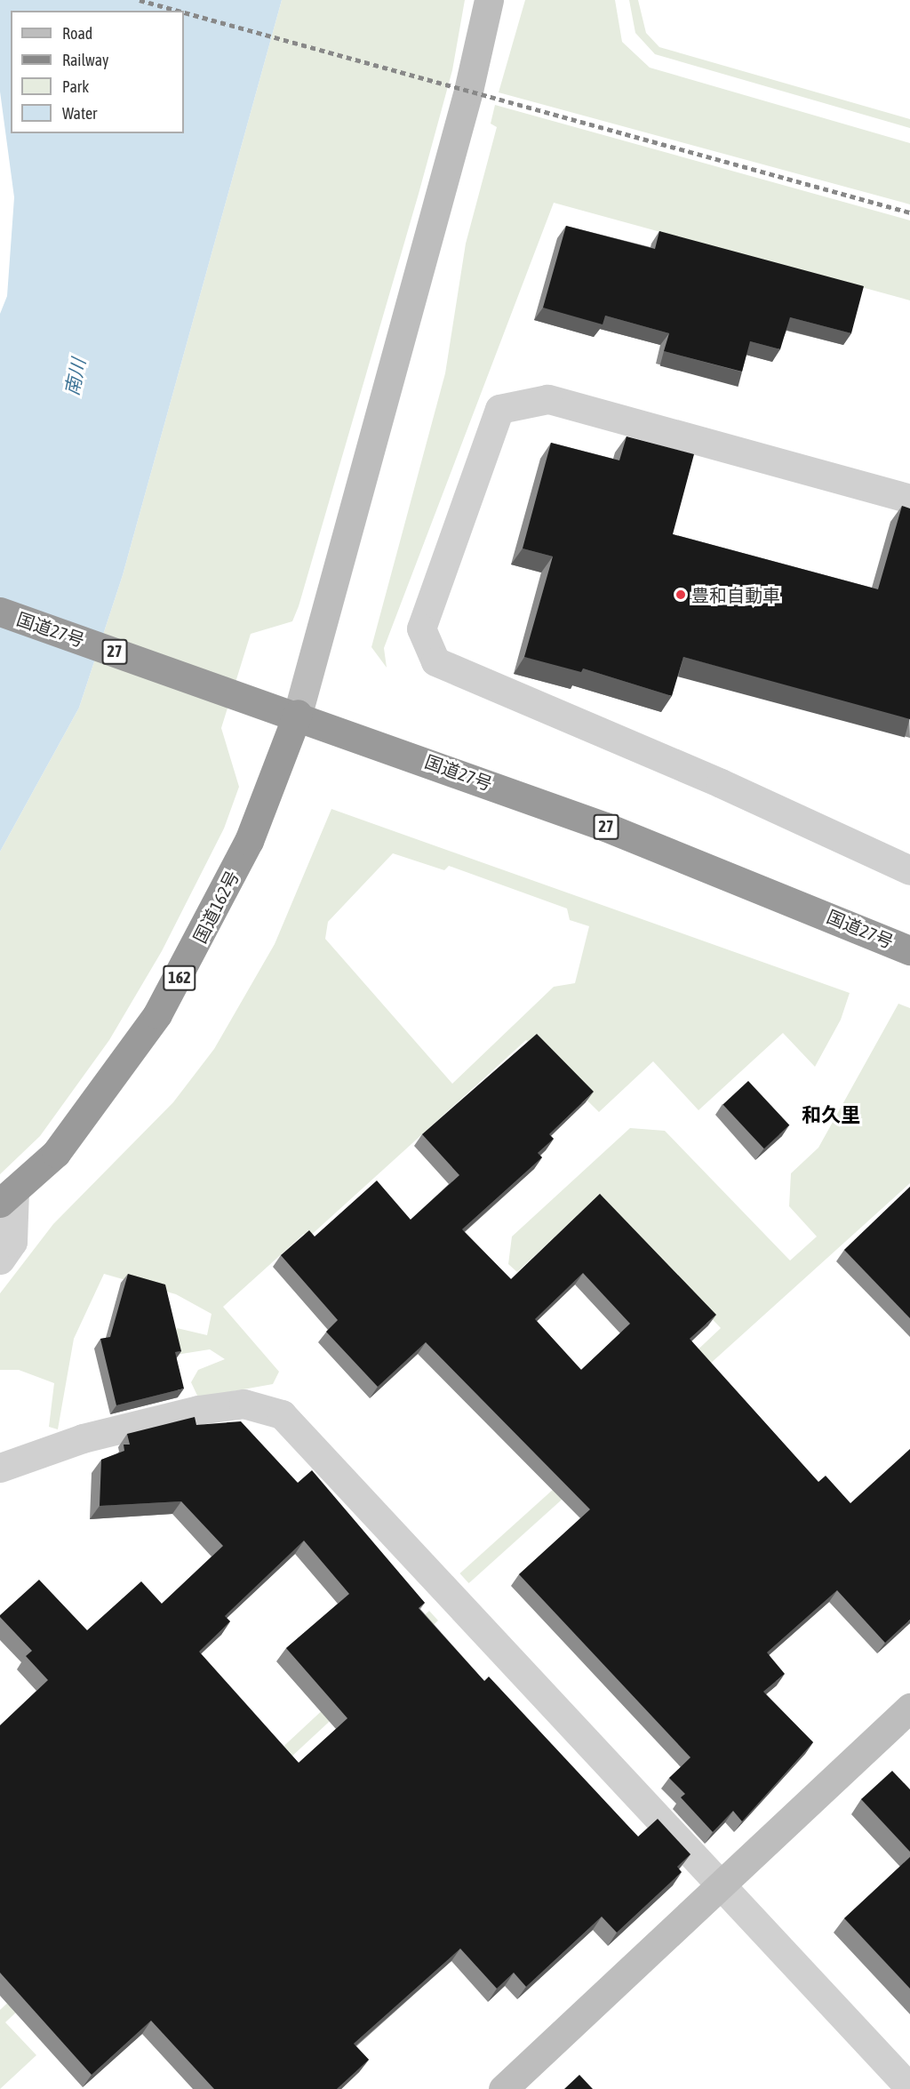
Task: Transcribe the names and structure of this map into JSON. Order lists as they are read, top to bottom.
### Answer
{
  "streets": {
    "highway": [
      "国道27号",
      "27",
      "国道162号",
      "162"
    ]
  },
  "crossings": [
    ["国道27号", "国道162号"]
  ],
  "districts": ["和久里"],
  "water": ["南川"],
  "places": ["豊和自動車"],
  "legend": [
    "Road",
    "Railway",
    "Park",
    "Water"
  ]
}
